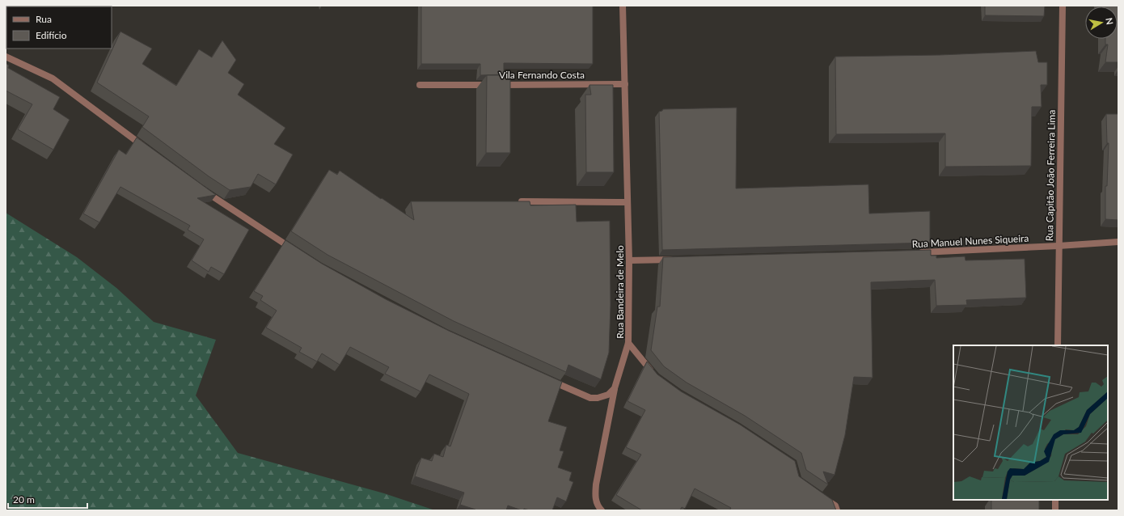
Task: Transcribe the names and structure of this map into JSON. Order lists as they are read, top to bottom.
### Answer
{
  "streets": {
    "street": [
      "Vila Fernando Costa",
      "Rua Capitão João Ferreira Lima",
      "Rua Manuel Nunes Siqueira",
      "Rua Bandeira de Melo"
    ]
  },
  "crossings": [
    ["Vila Fernando Costa", "Rua Bandeira de Melo"],
    ["Rua Capitão João Ferreira Lima", "Rua Manuel Nunes Siqueira"]
  ],
  "legend": ["Rua", "Edifício"],
  "scale_bar": "20 m",
  "north": "right"
}
